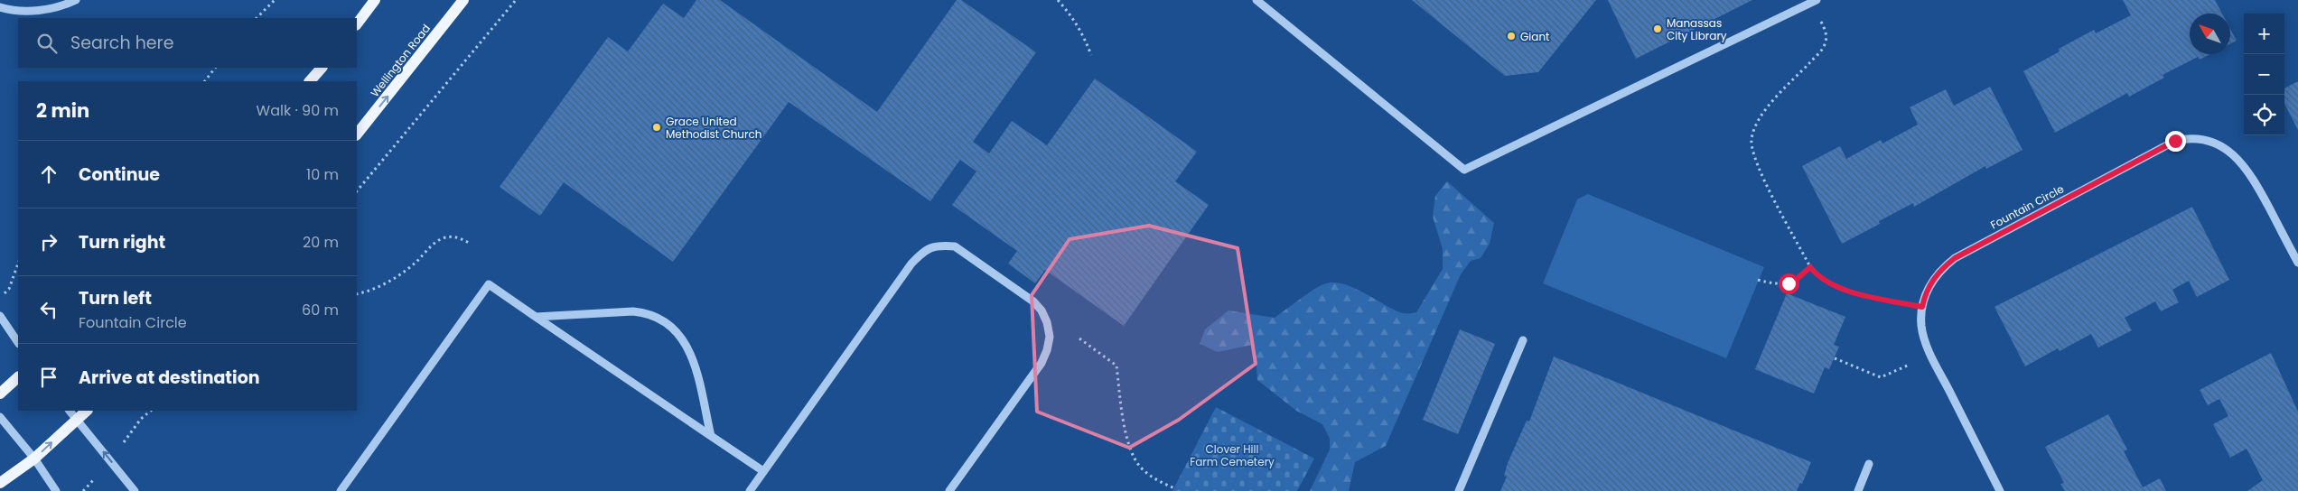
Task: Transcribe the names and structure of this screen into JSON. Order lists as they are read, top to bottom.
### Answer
{
  "streets": {
    "main road": ["Wellington Road"],
    "street": ["Fountain Circle"]
  },
  "one_way": ["Wellington Road"],
  "parks": ["Clover Hill Farm Cemetery"],
  "places": ["Manassas City Library", "Giant", "Grace United Methodist Church"],
  "north": "top left",
  "page": {
    "map_buttons": ["+", "−"],
    "search": "Search here",
    "heading": ["2 min", "Walk · 90 m"],
    "list": [
      ["Continue", "10 m"],
      ["Turn right", "20 m"],
      ["Turn left", "Fountain Circle", "60 m"],
      "Arrive at destination"
    ]
  }
}
